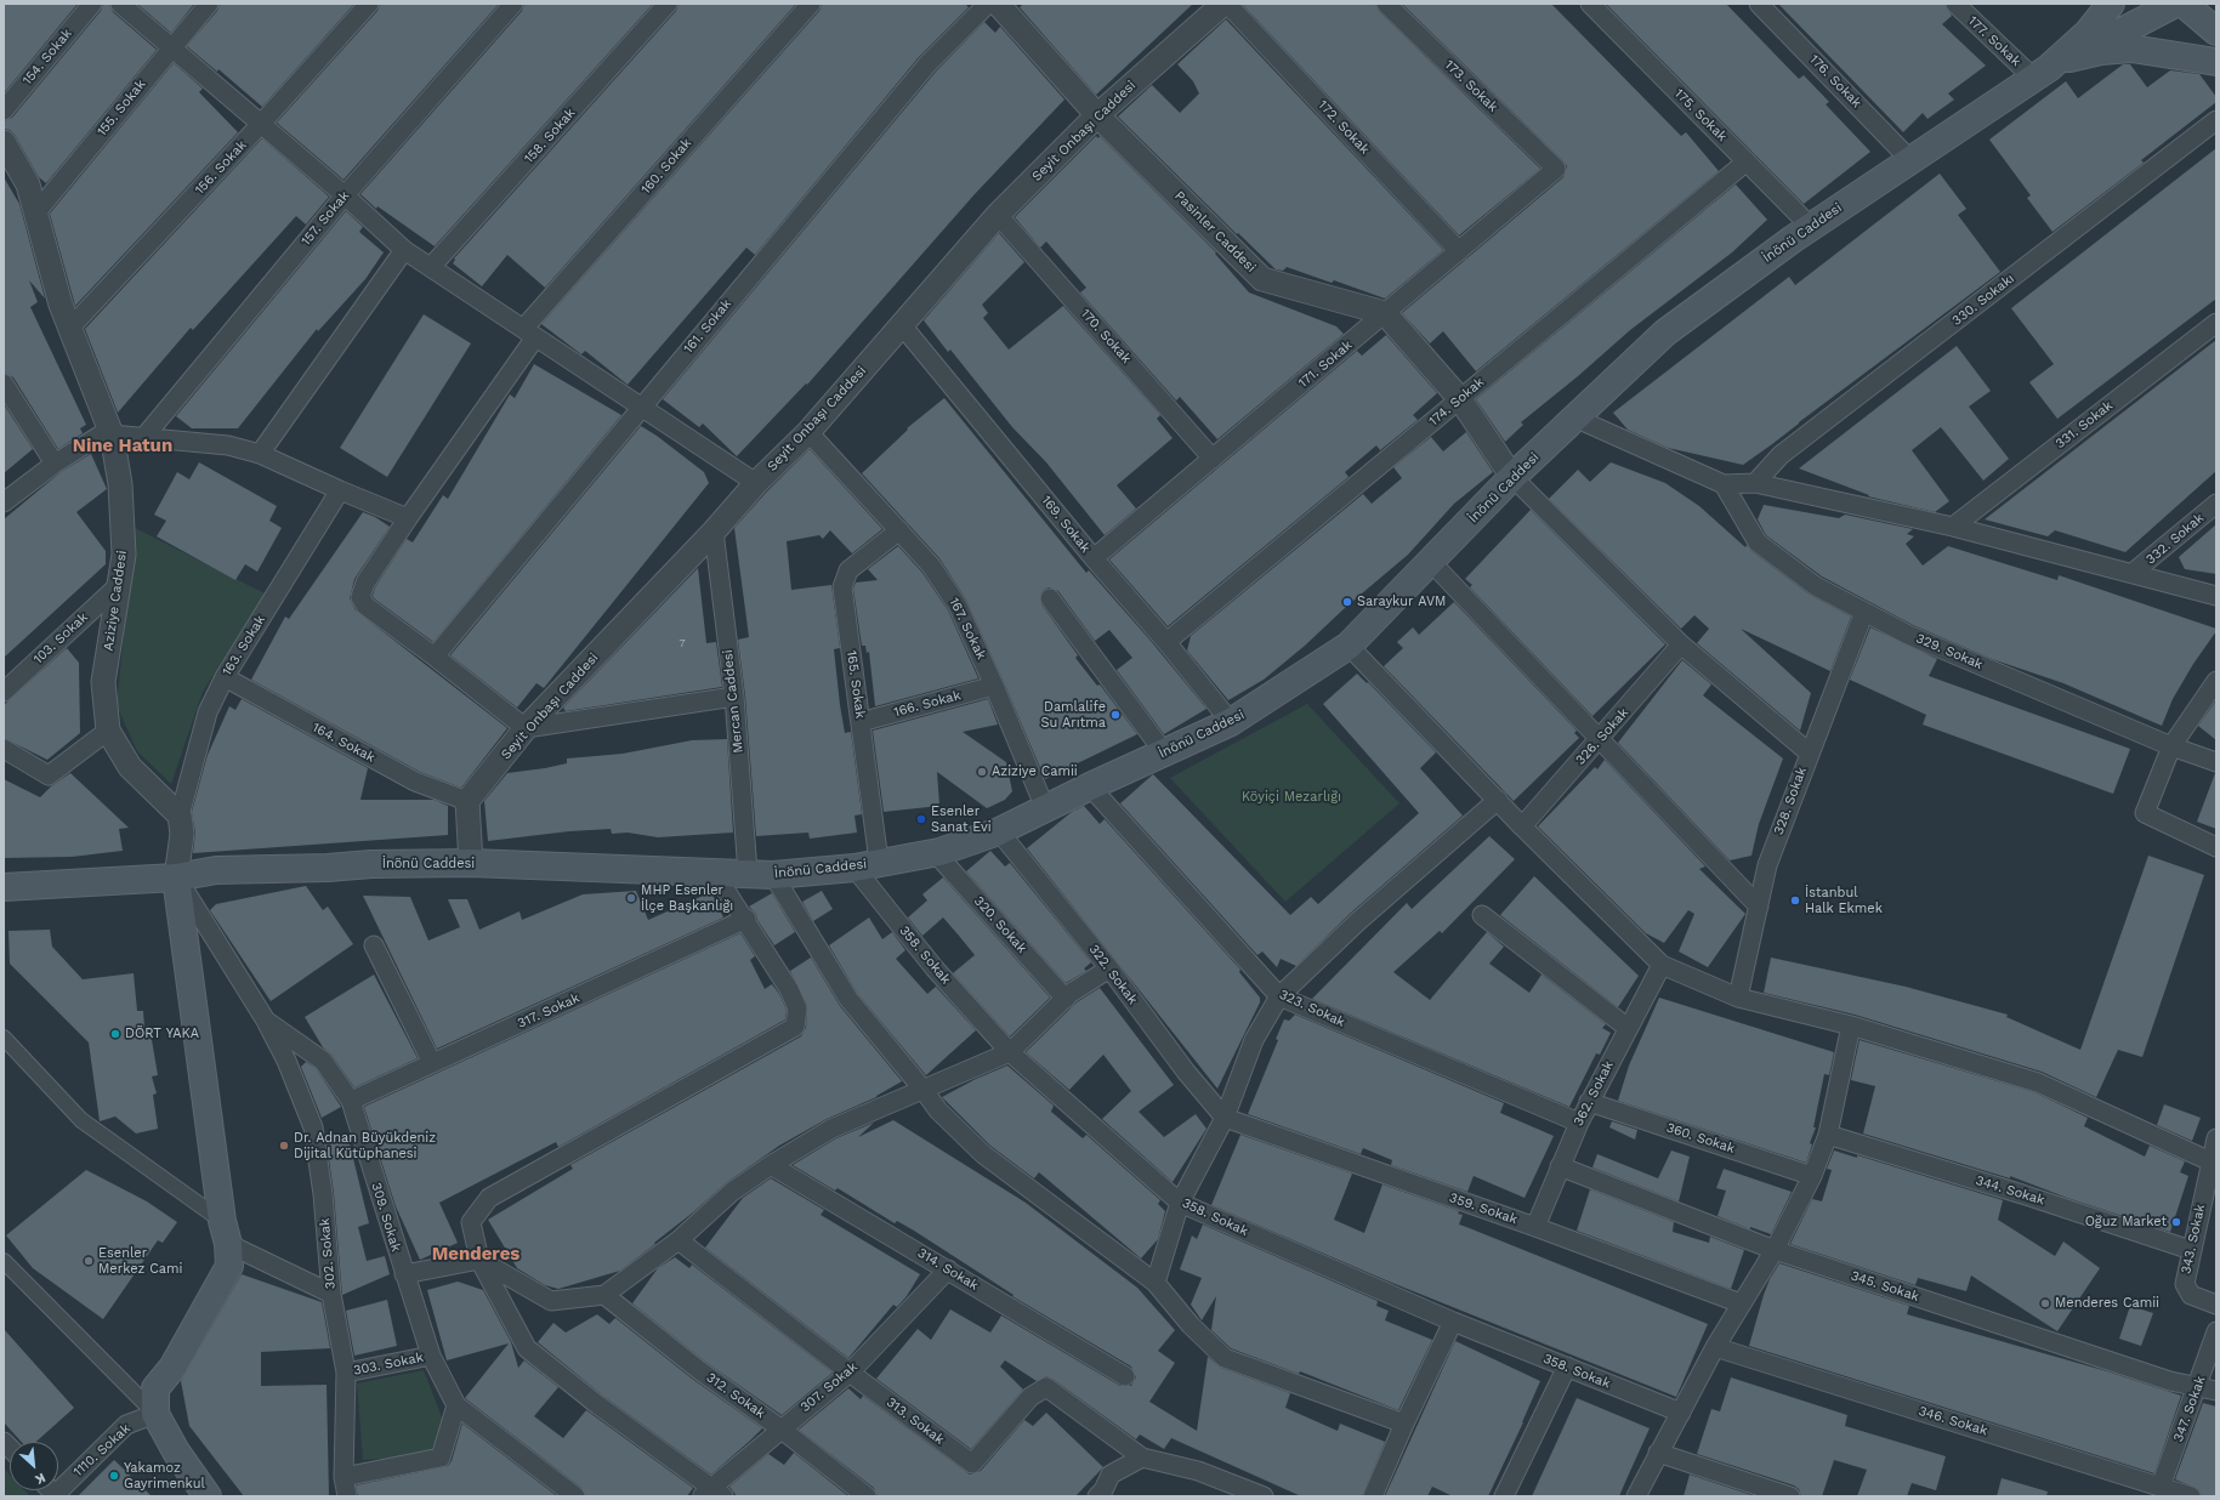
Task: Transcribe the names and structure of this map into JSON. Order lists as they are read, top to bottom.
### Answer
{
  "streets": {
    "main road": ["İnönü Caddesi"],
    "street": [
      "177. Sokak",
      "154. Sokak",
      "176. Sokak",
      "173. Sokak",
      "155. Sokak",
      "175. Sokak",
      "172. Sokak",
      "Seyit Onbaşı Caddesi",
      "158. Sokak",
      "160. Sokak",
      "156. Sokak",
      "157. Sokak",
      "Pasinler Caddesi",
      "330. Sokakı",
      "161. Sokak",
      "170. Sokak",
      "171. Sokak",
      "174. Sokak",
      "331. Sokak",
      "169. Sokak",
      "332. Sokak",
      "Aziziye Caddesi",
      "167. Sokak",
      "103. Sokak",
      "163. Sokak",
      "329. Sokak",
      "165. Sokak",
      "Mercan Caddesi",
      "166. Sokak",
      "326. Sokak",
      "164. Sokak",
      "328. Sokak",
      "320. Sokak",
      "358. Sokak",
      "322. Sokak",
      "323. Sokak",
      "317. Sokak",
      "362. Sokak",
      "360. Sokak",
      "344. Sokak",
      "359. Sokak",
      "309. Sokak",
      "343. Sokak",
      "302. Sokak",
      "314. Sokak",
      "345. Sokak",
      "303. Sokak",
      "307. Sokak",
      "312. Sokak",
      "347. Sokak",
      "313. Sokak",
      "346. Sokak",
      "1110. Sokak"
    ]
  },
  "crossings": [
    ["177. Sokak", "İnönü Caddesi"],
    ["176. Sokak", "İnönü Caddesi"],
    ["173. Sokak", "171. Sokak"],
    ["155. Sokak", "Aziziye Caddesi"],
    ["175. Sokak", "İnönü Caddesi"],
    ["175. Sokak", "174. Sokak"],
    ["172. Sokak", "171. Sokak"],
    ["Seyit Onbaşı Caddesi", "Pasinler Caddesi"],
    ["Seyit Onbaşı Caddesi", "170. Sokak"],
    ["Seyit Onbaşı Caddesi", "169. Sokak"],
    ["Seyit Onbaşı Caddesi", "167. Sokak"],
    ["Seyit Onbaşı Caddesi", "Mercan Caddesi"],
    ["Seyit Onbaşı Caddesi", "164. Sokak"],
    ["160. Sokak", "161. Sokak"],
    ["156. Sokak", "Aziziye Caddesi"],
    ["Pasinler Caddesi", "171. Sokak"],
    ["İnönü Caddesi", "169. Sokak"],
    ["İnönü Caddesi", "167. Sokak"],
    ["İnönü Caddesi", "165. Sokak"],
    ["İnönü Caddesi", "Mercan Caddesi"],
    ["İnönü Caddesi", "320. Sokak"],
    ["İnönü Caddesi", "358. Sokak"],
    ["İnönü Caddesi", "322. Sokak"],
    ["İnönü Caddesi", "323. Sokak"],
    ["İnönü Caddesi", "309. Sokak"],
    ["170. Sokak", "171. Sokak"],
    ["171. Sokak", "169. Sokak"],
    ["174. Sokak", "169. Sokak"],
    ["Aziziye Caddesi", "103. Sokak"],
    ["Aziziye Caddesi", "163. Sokak"],
    ["167. Sokak", "165. Sokak"],
    ["167. Sokak", "166. Sokak"],
    ["163. Sokak", "164. Sokak"],
    ["329. Sokak", "328. Sokak"],
    ["165. Sokak", "166. Sokak"],
    ["165. Sokak", "358. Sokak"],
    ["322. Sokak", "359. Sokak"],
    ["323. Sokak", "362. Sokak"],
    ["317. Sokak", "309. Sokak"],
    ["362. Sokak", "360. Sokak"],
    ["362. Sokak", "359. Sokak"],
    ["362. Sokak", "345. Sokak"],
    ["344. Sokak", "343. Sokak"],
    ["309. Sokak", "302. Sokak"],
    ["309. Sokak", "303. Sokak"],
    ["302. Sokak", "303. Sokak"],
    ["314. Sokak", "307. Sokak"],
    ["345. Sokak", "347. Sokak"],
    ["307. Sokak", "312. Sokak"],
    ["307. Sokak", "313. Sokak"],
    ["347. Sokak", "346. Sokak"]
  ],
  "districts": ["Nine Hatun", "Menderes"],
  "parks": ["Köyiçi Mezarlığı"],
  "places": [
    "Saraykur AVM",
    "Damlalife Su Arıtma",
    "Aziziye Camii",
    "Esenler Sanat Evi",
    "MHP Esenler İlçe Başkanlığı",
    "İstanbul Halk Ekmek",
    "DÖRT YAKA",
    "Dr. Adnan Büyükdeniz Dijital Kütüphanesi",
    "Oğuz Market",
    "Esenler Merkez Cami",
    "Menderes Camii",
    "Yakamoz Gayrimenkul"
  ],
  "house_numbers": ["7"],
  "north": "bottom right"
}
